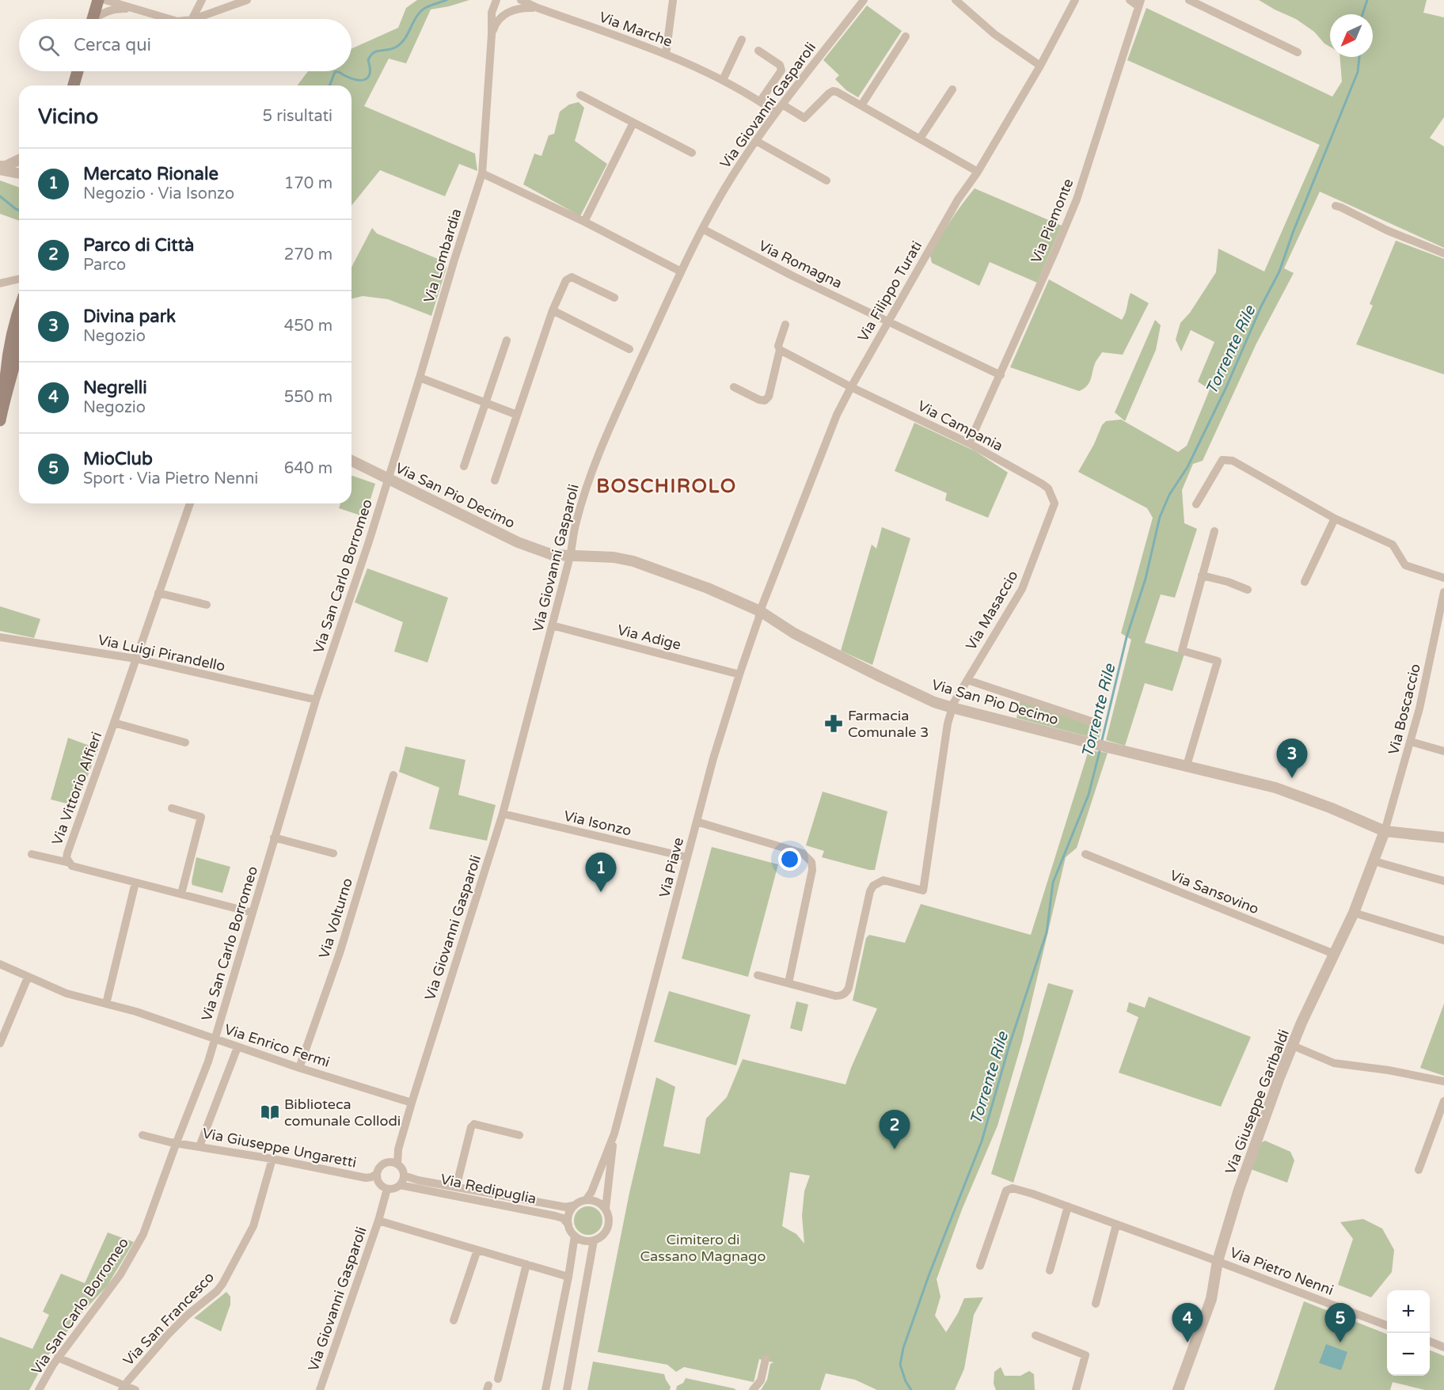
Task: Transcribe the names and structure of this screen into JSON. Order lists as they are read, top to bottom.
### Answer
{
  "streets": {
    "street": [
      "Via Marche",
      "Via Giovanni Gasparoli",
      "Via Piemonte",
      "Via Lombardia",
      "Via Romagna",
      "Via Filippo Turati",
      "Via Campania",
      "Via San Pio Decimo",
      "Via San Carlo Borromeo",
      "Via Masaccio",
      "Via Adige",
      "Via Luigi Pirandello",
      "Via Boscaccio",
      "Via Vittorio Alfieri",
      "Via Isonzo",
      "Via Piave",
      "Via Sansovino",
      "Via Volturno",
      "Via Enrico Fermi",
      "Via Giuseppe Garibaldi",
      "Via Giuseppe Ungaretti",
      "Via Redipuglia",
      "Via Pietro Nenni",
      "Via San Francesco"
    ]
  },
  "crossings": [
    ["Via Marche", "Via Giovanni Gasparoli"],
    ["Via Marche", "Via Lombardia"],
    ["Via Giovanni Gasparoli", "Via Romagna"],
    ["Via Giovanni Gasparoli", "Via San Pio Decimo"],
    ["Via Giovanni Gasparoli", "Via Adige"],
    ["Via Giovanni Gasparoli", "Via Isonzo"],
    ["Via Giovanni Gasparoli", "Via Enrico Fermi"],
    ["Via Giovanni Gasparoli", "Via Giuseppe Ungaretti"],
    ["Via Giovanni Gasparoli", "Via Redipuglia"],
    ["Via Piemonte", "Via Romagna"],
    ["Via Piemonte", "Via Campania"],
    ["Via Lombardia", "Via San Pio Decimo"],
    ["Via Lombardia", "Via San Carlo Borromeo"],
    ["Via Romagna", "Via Filippo Turati"],
    ["Via Filippo Turati", "Via Campania"],
    ["Via Filippo Turati", "Via San Pio Decimo"],
    ["Via Filippo Turati", "Via Piave"],
    ["Via Campania", "Via Masaccio"],
    ["Via San Pio Decimo", "Via San Carlo Borromeo"],
    ["Via San Pio Decimo", "Via Masaccio"],
    ["Via San Pio Decimo", "Via Boscaccio"],
    ["Via San Pio Decimo", "Via Piave"],
    ["Via San Pio Decimo", "Via Giuseppe Garibaldi"],
    ["Via San Carlo Borromeo", "Via Luigi Pirandello"],
    ["Via San Carlo Borromeo", "Via Enrico Fermi"],
    ["Via San Carlo Borromeo", "Via Giuseppe Ungaretti"],
    ["Via Adige", "Via Piave"],
    ["Via Luigi Pirandello", "Via Vittorio Alfieri"],
    ["Via Boscaccio", "Via Giuseppe Garibaldi"],
    ["Via Isonzo", "Via Piave"],
    ["Via Piave", "Via Redipuglia"],
    ["Via Sansovino", "Via Giuseppe Garibaldi"],
    ["Via Volturno", "Via Enrico Fermi"],
    ["Via Giuseppe Garibaldi", "Via Pietro Nenni"],
    ["Via Giuseppe Ungaretti", "Via Redipuglia"],
    ["Via Giuseppe Ungaretti", "Via San Francesco"]
  ],
  "districts": ["BOSCHIROLO"],
  "water": ["Torrente Rile"],
  "parks": ["Cimitero di Cassano Magnago"],
  "places": {
    "pharmacy": ["Farmacia Comunale 3"],
    "library": ["Biblioteca comunale Collodi"]
  },
  "north": "bottom left",
  "page": {
    "search": "Cerca qui",
    "heading": ["Vicino", "5 risultati"],
    "list": [
      {
        "mark": "1",
        "name": "Mercato Rionale",
        "note": "Negozio · Via Isonzo",
        "value": "170 m"
      },
      {
        "mark": "2",
        "name": "Parco di Città",
        "note": "Parco",
        "value": "270 m"
      },
      {
        "mark": "3",
        "name": "Divina park",
        "note": "Negozio",
        "value": "450 m"
      },
      {
        "mark": "4",
        "name": "Negrelli",
        "note": "Negozio",
        "value": "550 m"
      },
      {
        "mark": "5",
        "name": "MioClub",
        "note": "Sport · Via Pietro Nenni",
        "value": "640 m"
      }
    ],
    "pins": [
      "3",
      "1",
      "2",
      "4",
      "5"
    ],
    "map_buttons": ["+", "−"]
  }
}
